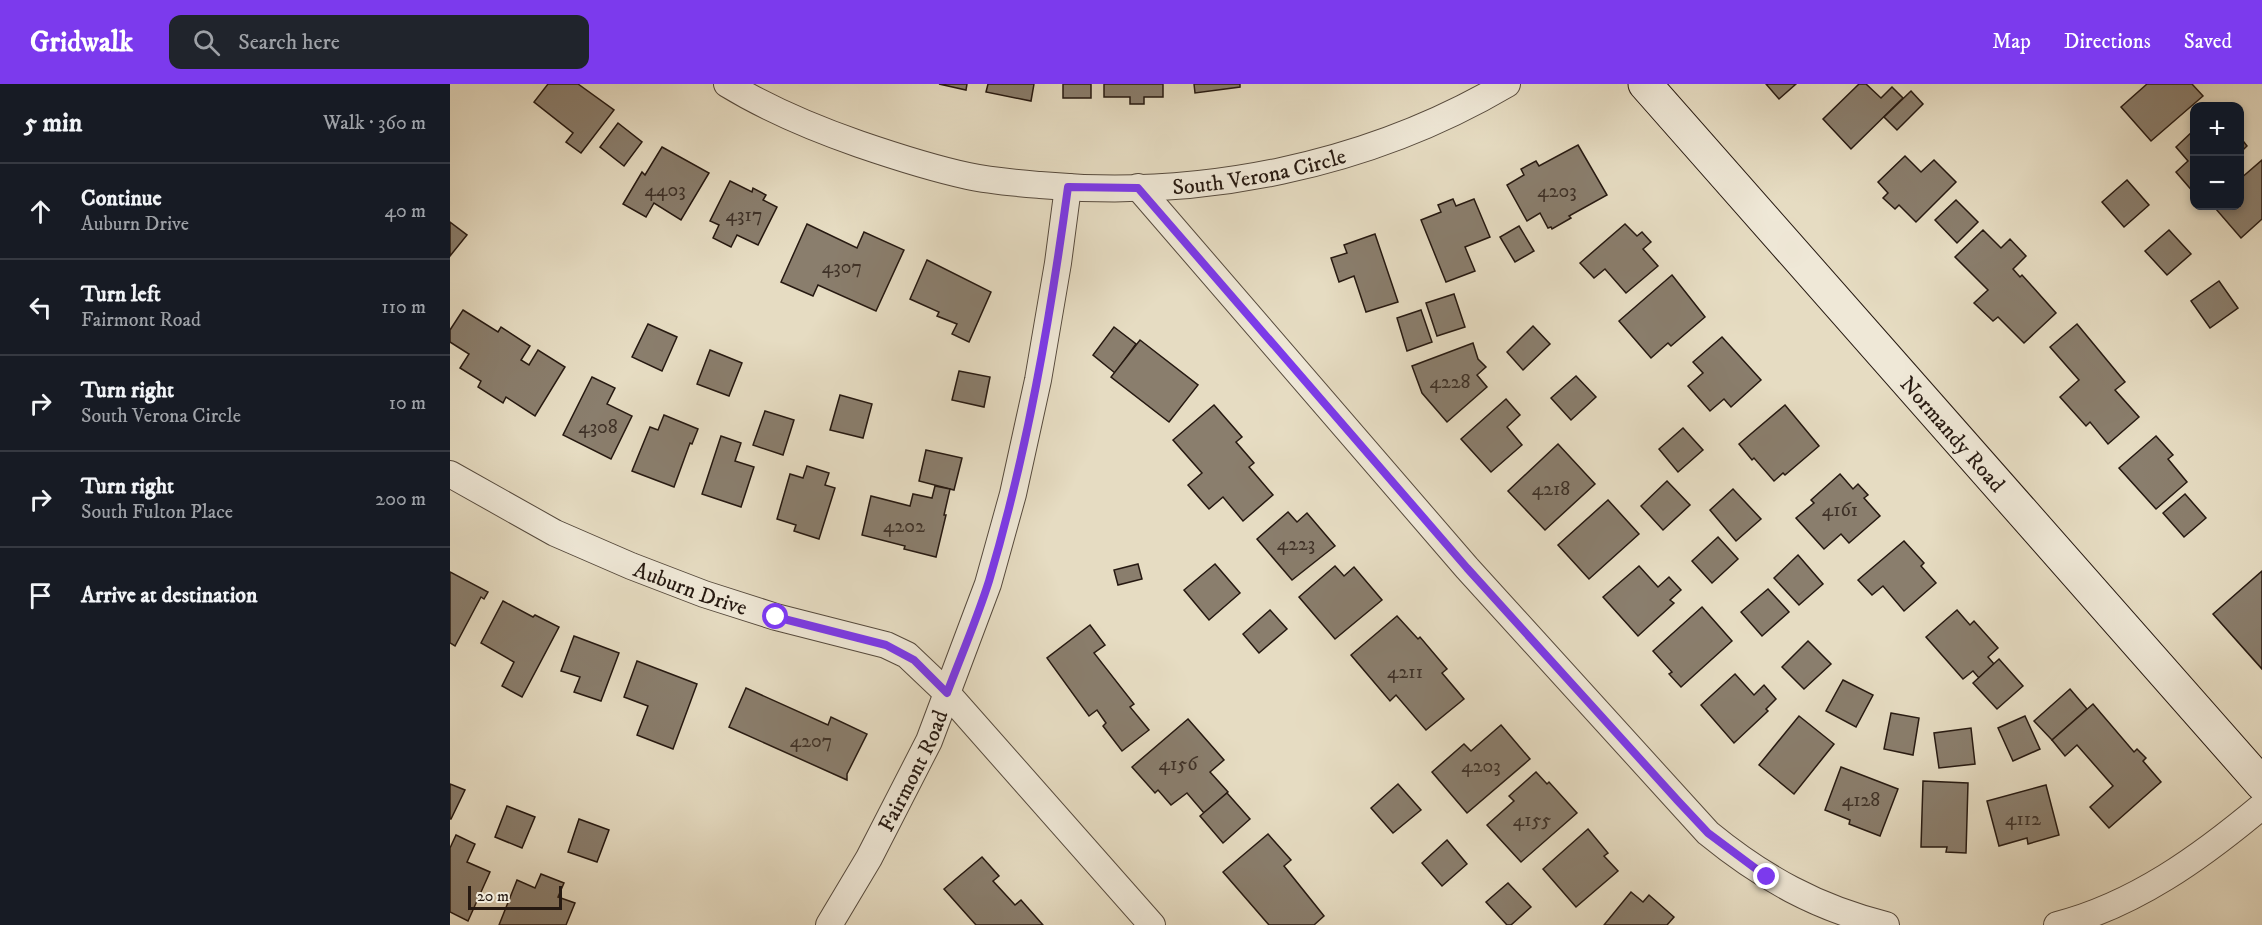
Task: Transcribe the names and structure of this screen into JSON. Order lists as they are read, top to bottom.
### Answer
{
  "streets": {
    "street": [
      "South Verona Circle",
      "Normandy Road",
      "Auburn Drive",
      "Fairmont Road"
    ]
  },
  "crossings": [
    ["South Verona Circle", "Fairmont Road"],
    ["Auburn Drive", "Fairmont Road"]
  ],
  "house_numbers": [
    "4403",
    "4203",
    "4317",
    "4307",
    "4228",
    "4308",
    "4218",
    "4161",
    "4202",
    "4223",
    "4211",
    "4207",
    "4156",
    "4203",
    "4128",
    "4112",
    "4155"
  ],
  "scale_bar": "20 m",
  "page": {
    "header": "Gridwalk",
    "search": "Search here",
    "nav": ["Map", "Directions", "Saved"],
    "heading": ["5 min", "Walk · 360 m"],
    "map_buttons": ["+", "−"],
    "list": [
      ["Continue", "Auburn Drive", "40 m"],
      ["Turn left", "Fairmont Road", "110 m"],
      ["Turn right", "South Verona Circle", "10 m"],
      ["Turn right", "South Fulton Place", "200 m"],
      "Arrive at destination"
    ],
    "scale": "20 m"
  }
}
